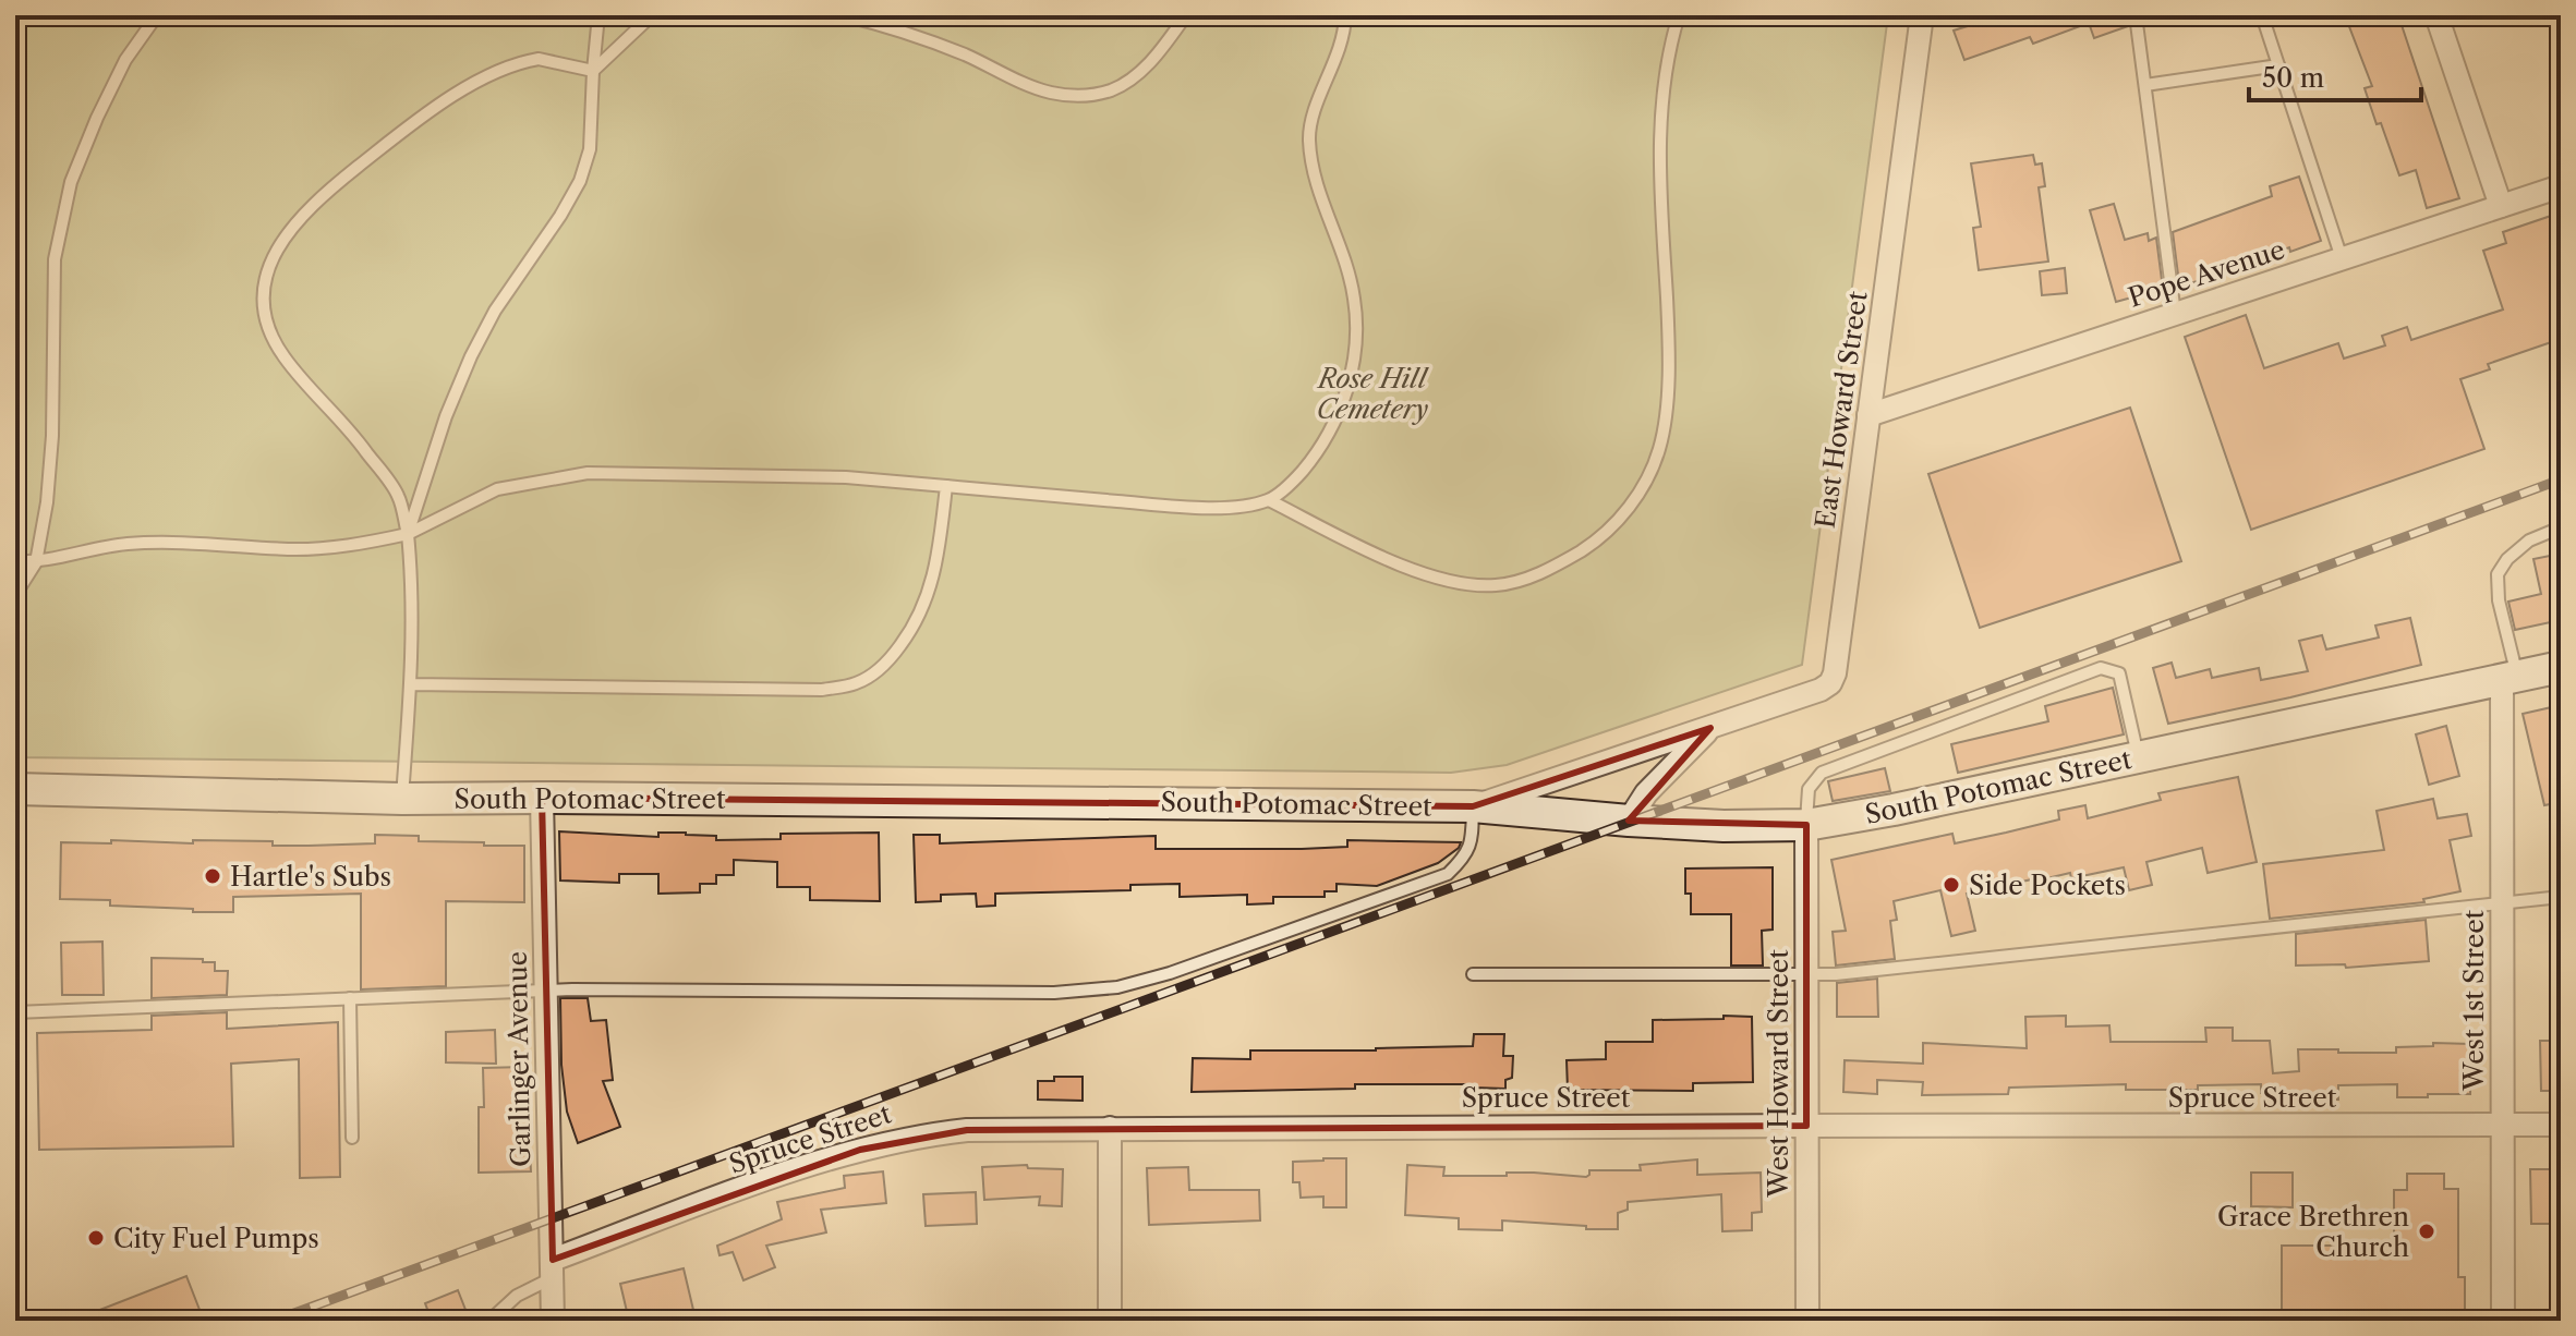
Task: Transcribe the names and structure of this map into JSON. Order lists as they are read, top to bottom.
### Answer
{
  "streets": {
    "main road": ["South Potomac Street"],
    "street": [
      "Pope Avenue",
      "East Howard Street",
      "West 1st Street",
      "Garlinger Avenue",
      "West Howard Street",
      "Spruce Street"
    ]
  },
  "crossings": [
    ["Pope Avenue", "East Howard Street"],
    ["East Howard Street", "South Potomac Street"],
    ["South Potomac Street", "West 1st Street"],
    ["South Potomac Street", "Garlinger Avenue"],
    ["South Potomac Street", "West Howard Street"],
    ["West 1st Street", "Spruce Street"],
    ["Garlinger Avenue", "Spruce Street"],
    ["West Howard Street", "Spruce Street"]
  ],
  "parks": ["Rose Hill Cemetery"],
  "places": [
    "Hartle's Subs",
    "Side Pockets",
    "Grace Brethren Church",
    "City Fuel Pumps"
  ],
  "scale_bar": "50 m"
}
